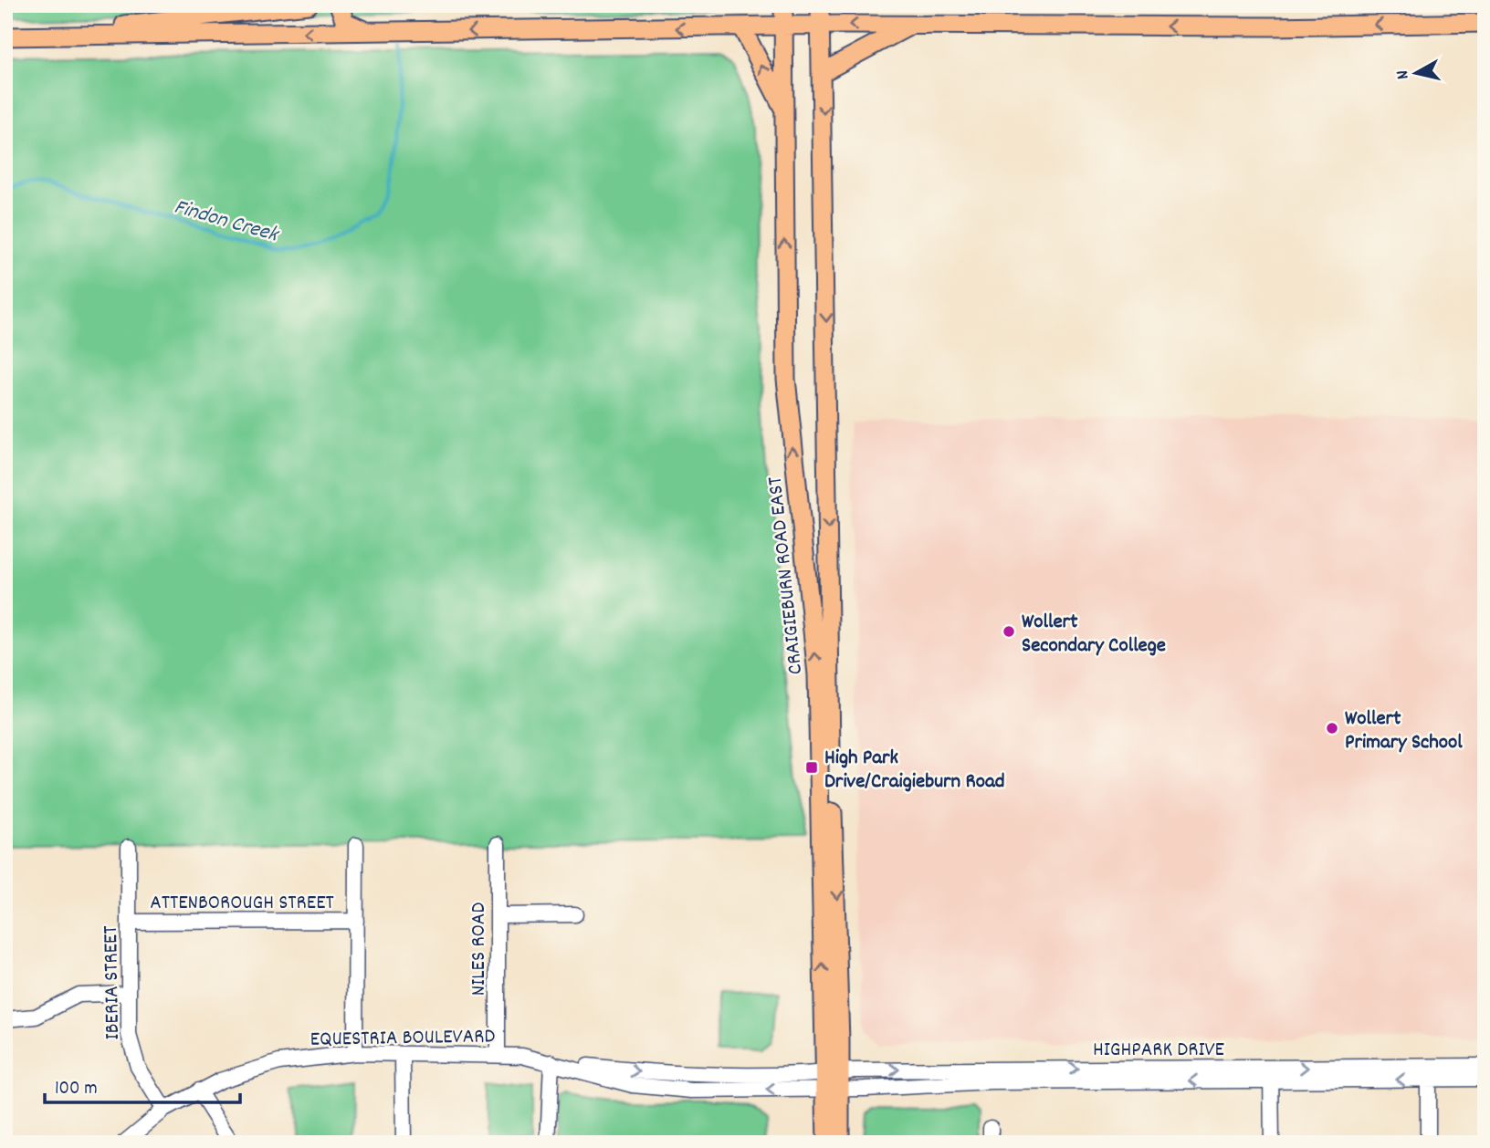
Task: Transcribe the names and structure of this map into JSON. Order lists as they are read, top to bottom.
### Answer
{
  "streets": {
    "main road": ["CRAIGIEBURN ROAD EAST"],
    "street": [
      "ATTENBOROUGH STREET",
      "NILES ROAD",
      "IBERIA STREET",
      "EQUESTRIA BOULEVARD",
      "HIGHPARK DRIVE"
    ]
  },
  "crossings": [
    ["CRAIGIEBURN ROAD EAST", "EQUESTRIA BOULEVARD"],
    ["CRAIGIEBURN ROAD EAST", "HIGHPARK DRIVE"],
    ["ATTENBOROUGH STREET", "IBERIA STREET"],
    ["NILES ROAD", "EQUESTRIA BOULEVARD"],
    ["IBERIA STREET", "EQUESTRIA BOULEVARD"],
    ["EQUESTRIA BOULEVARD", "HIGHPARK DRIVE"]
  ],
  "water": ["Findon Creek"],
  "places": {
    "other": ["Wollert Secondary College", "Wollert Primary School"],
    "transit": ["High Park Drive/Craigieburn Road"]
  },
  "scale_bar": "100 m",
  "north": "left"
}
